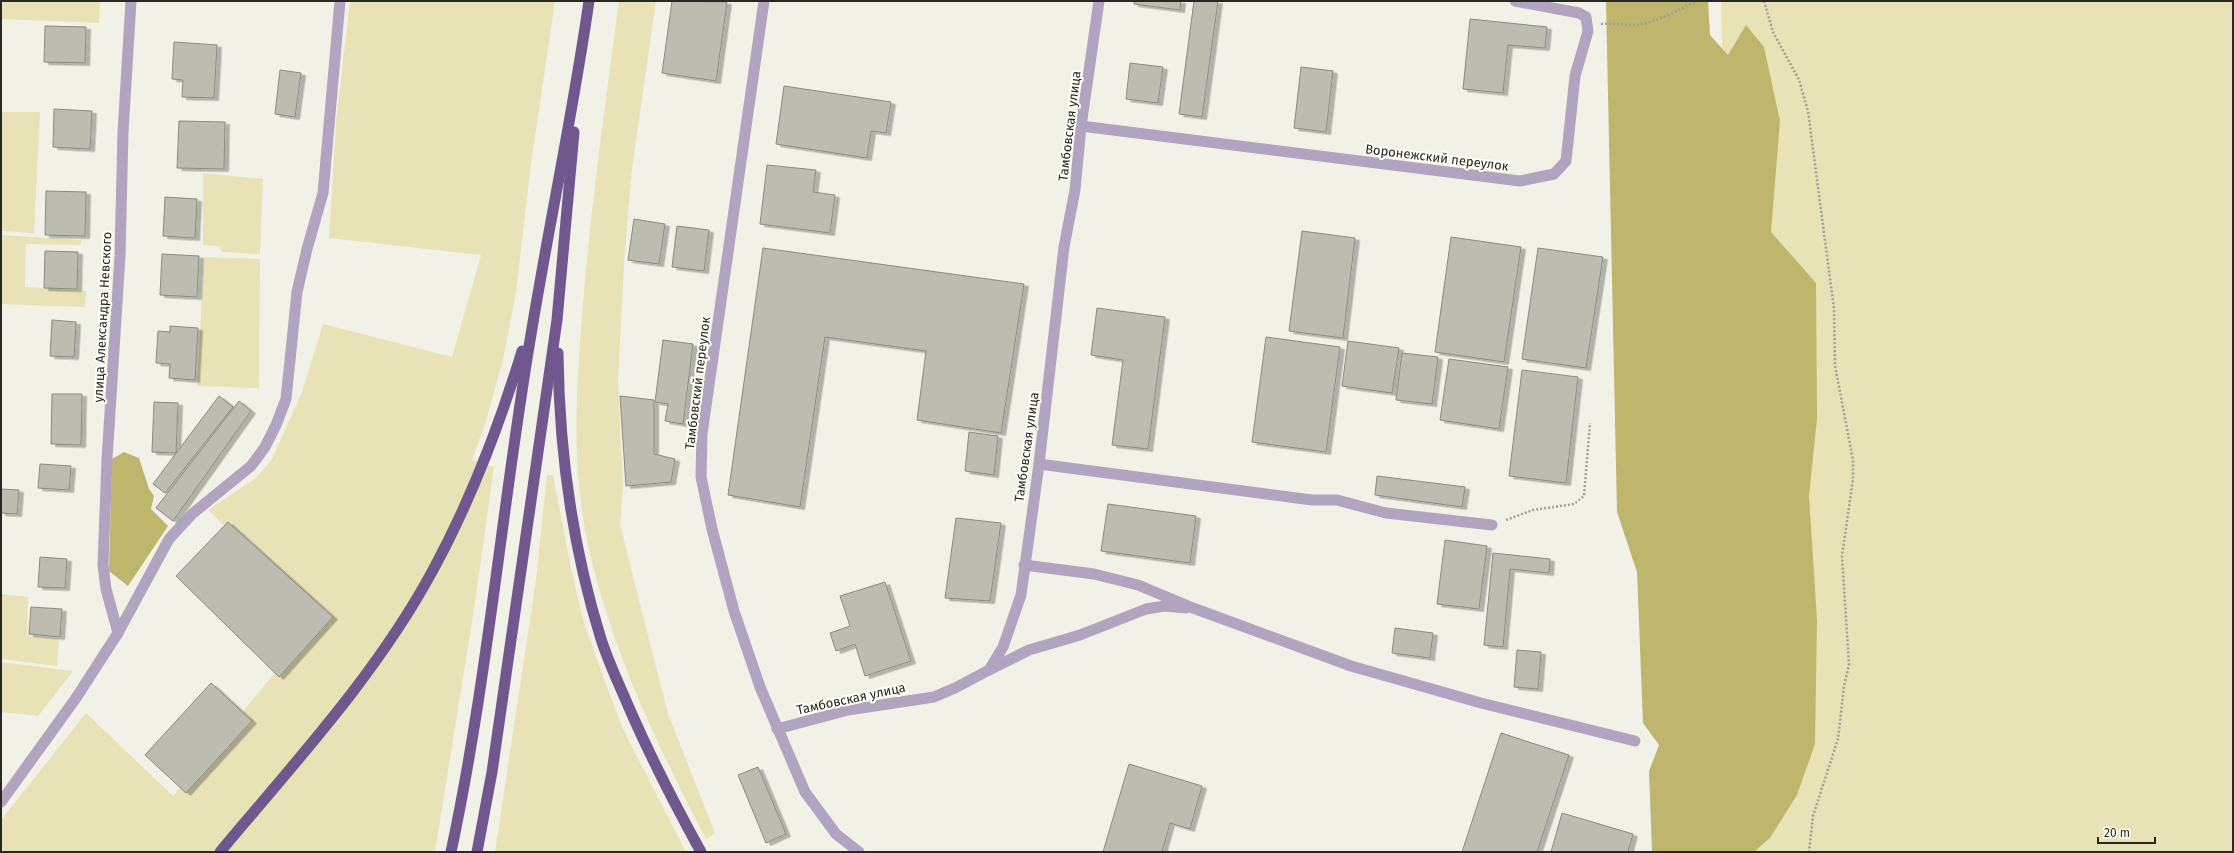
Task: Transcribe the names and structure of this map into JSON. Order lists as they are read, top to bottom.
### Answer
{
  "streets": {
    "street": [
      "Тамбовская улица",
      "Воронежский переулок",
      "улица Александра Невского",
      "Тамбовский переулок"
    ]
  },
  "crossings": [
    ["Тамбовская улица", "Воронежский переулок"],
    ["Тамбовская улица", "Тамбовский переулок"]
  ],
  "scale_bar": "20 m"
}
